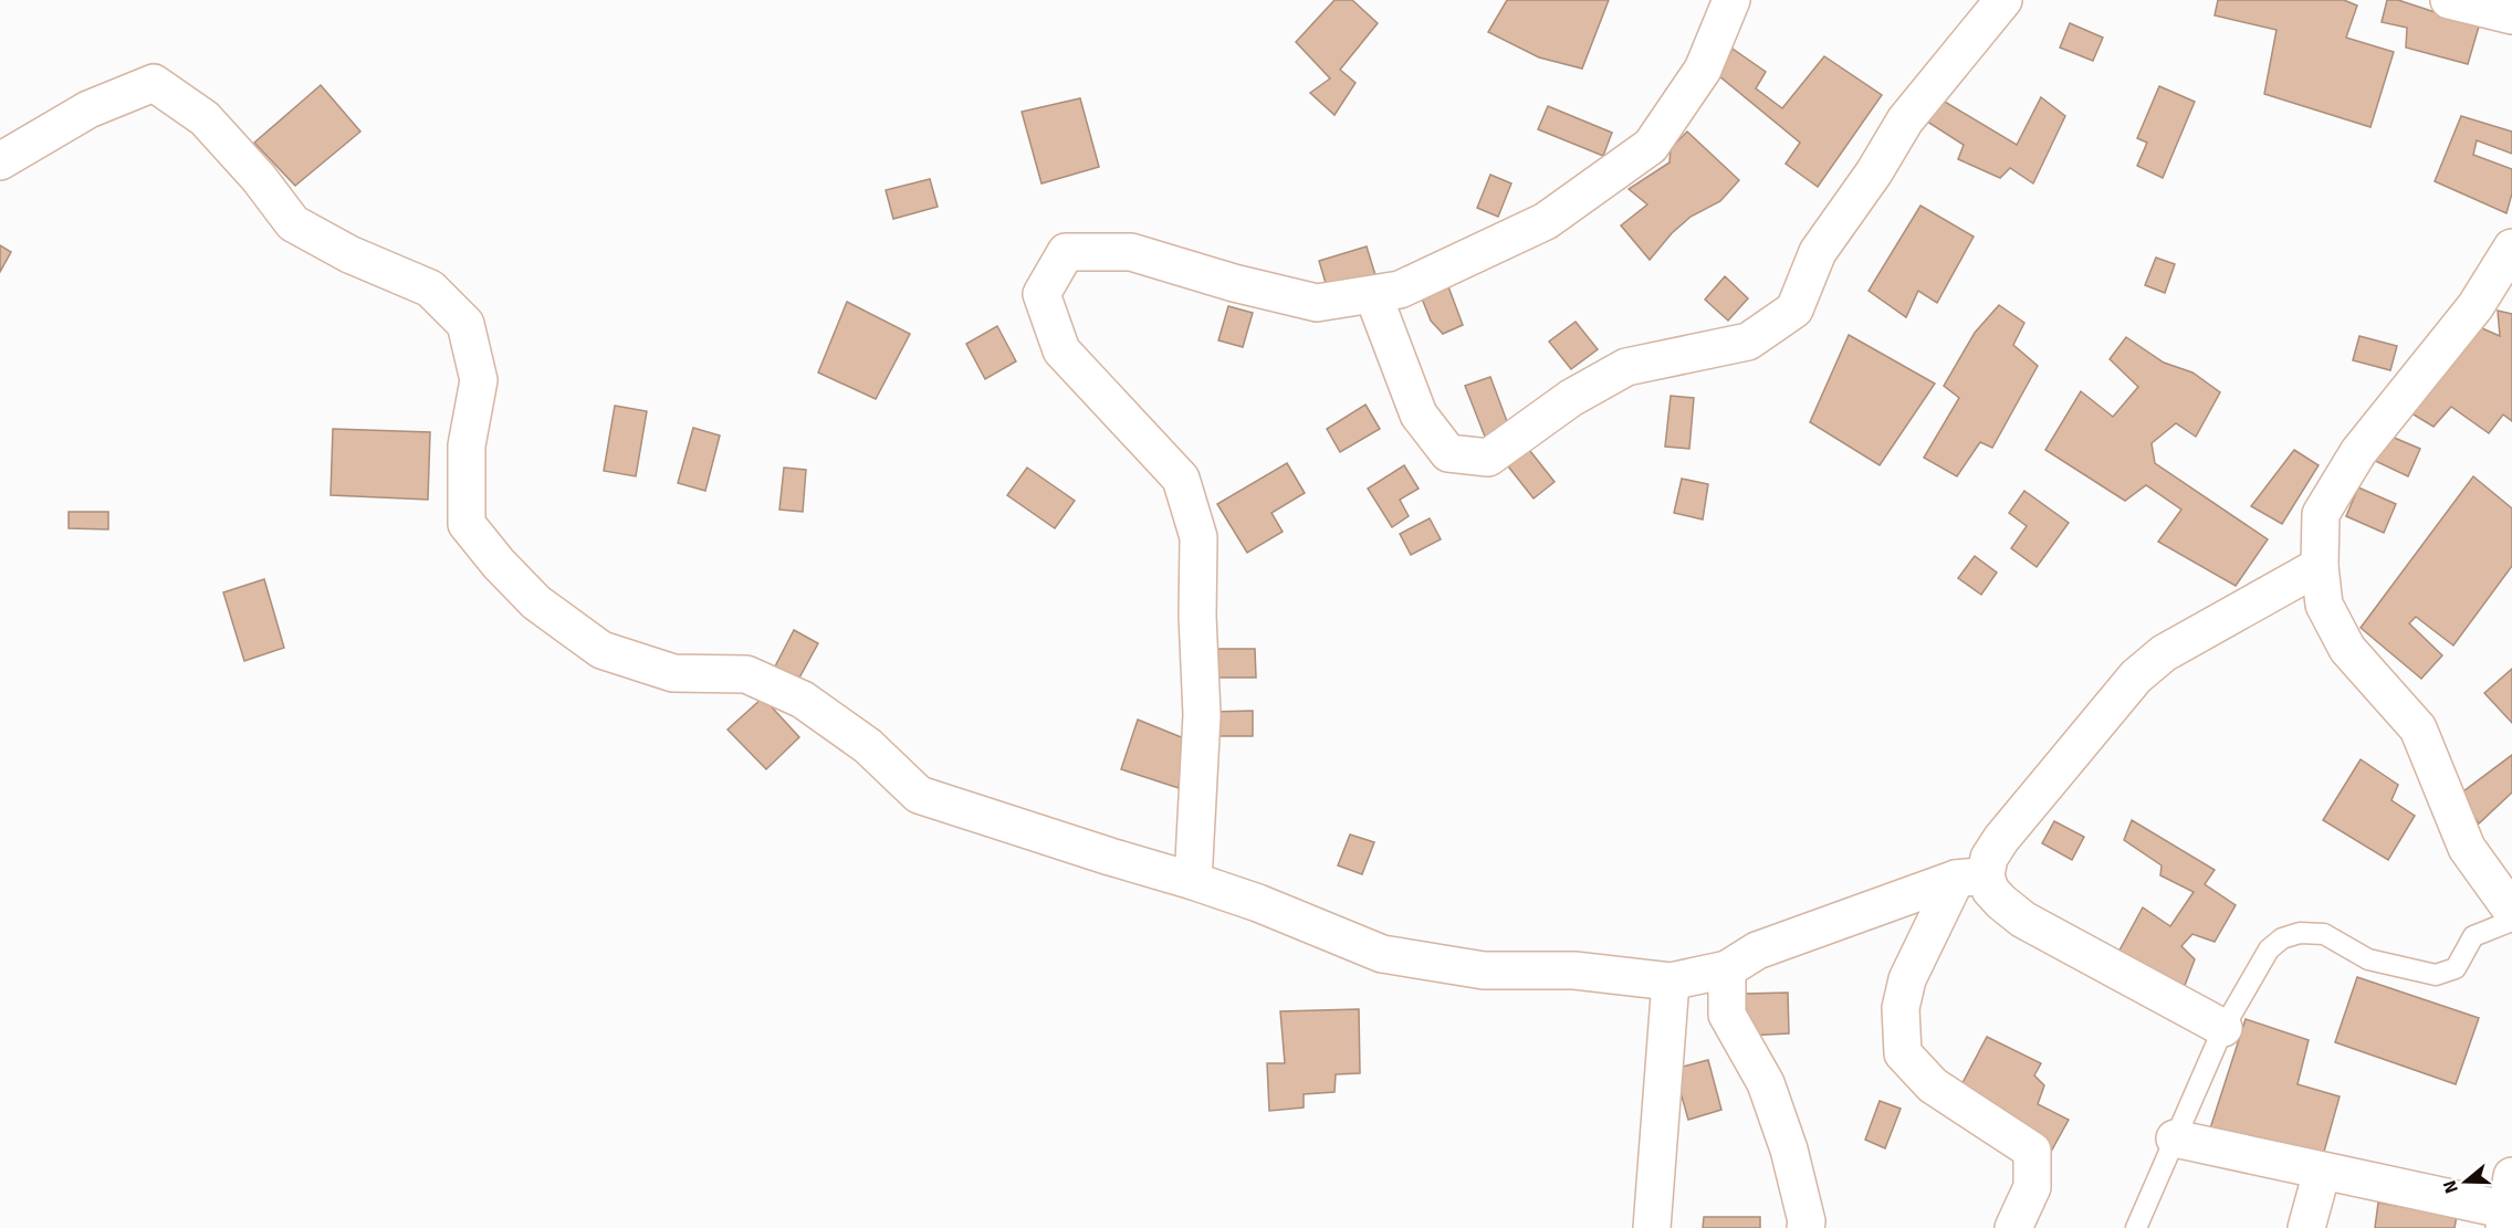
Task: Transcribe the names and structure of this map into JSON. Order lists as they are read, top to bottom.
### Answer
{
  "north": "left"
}
